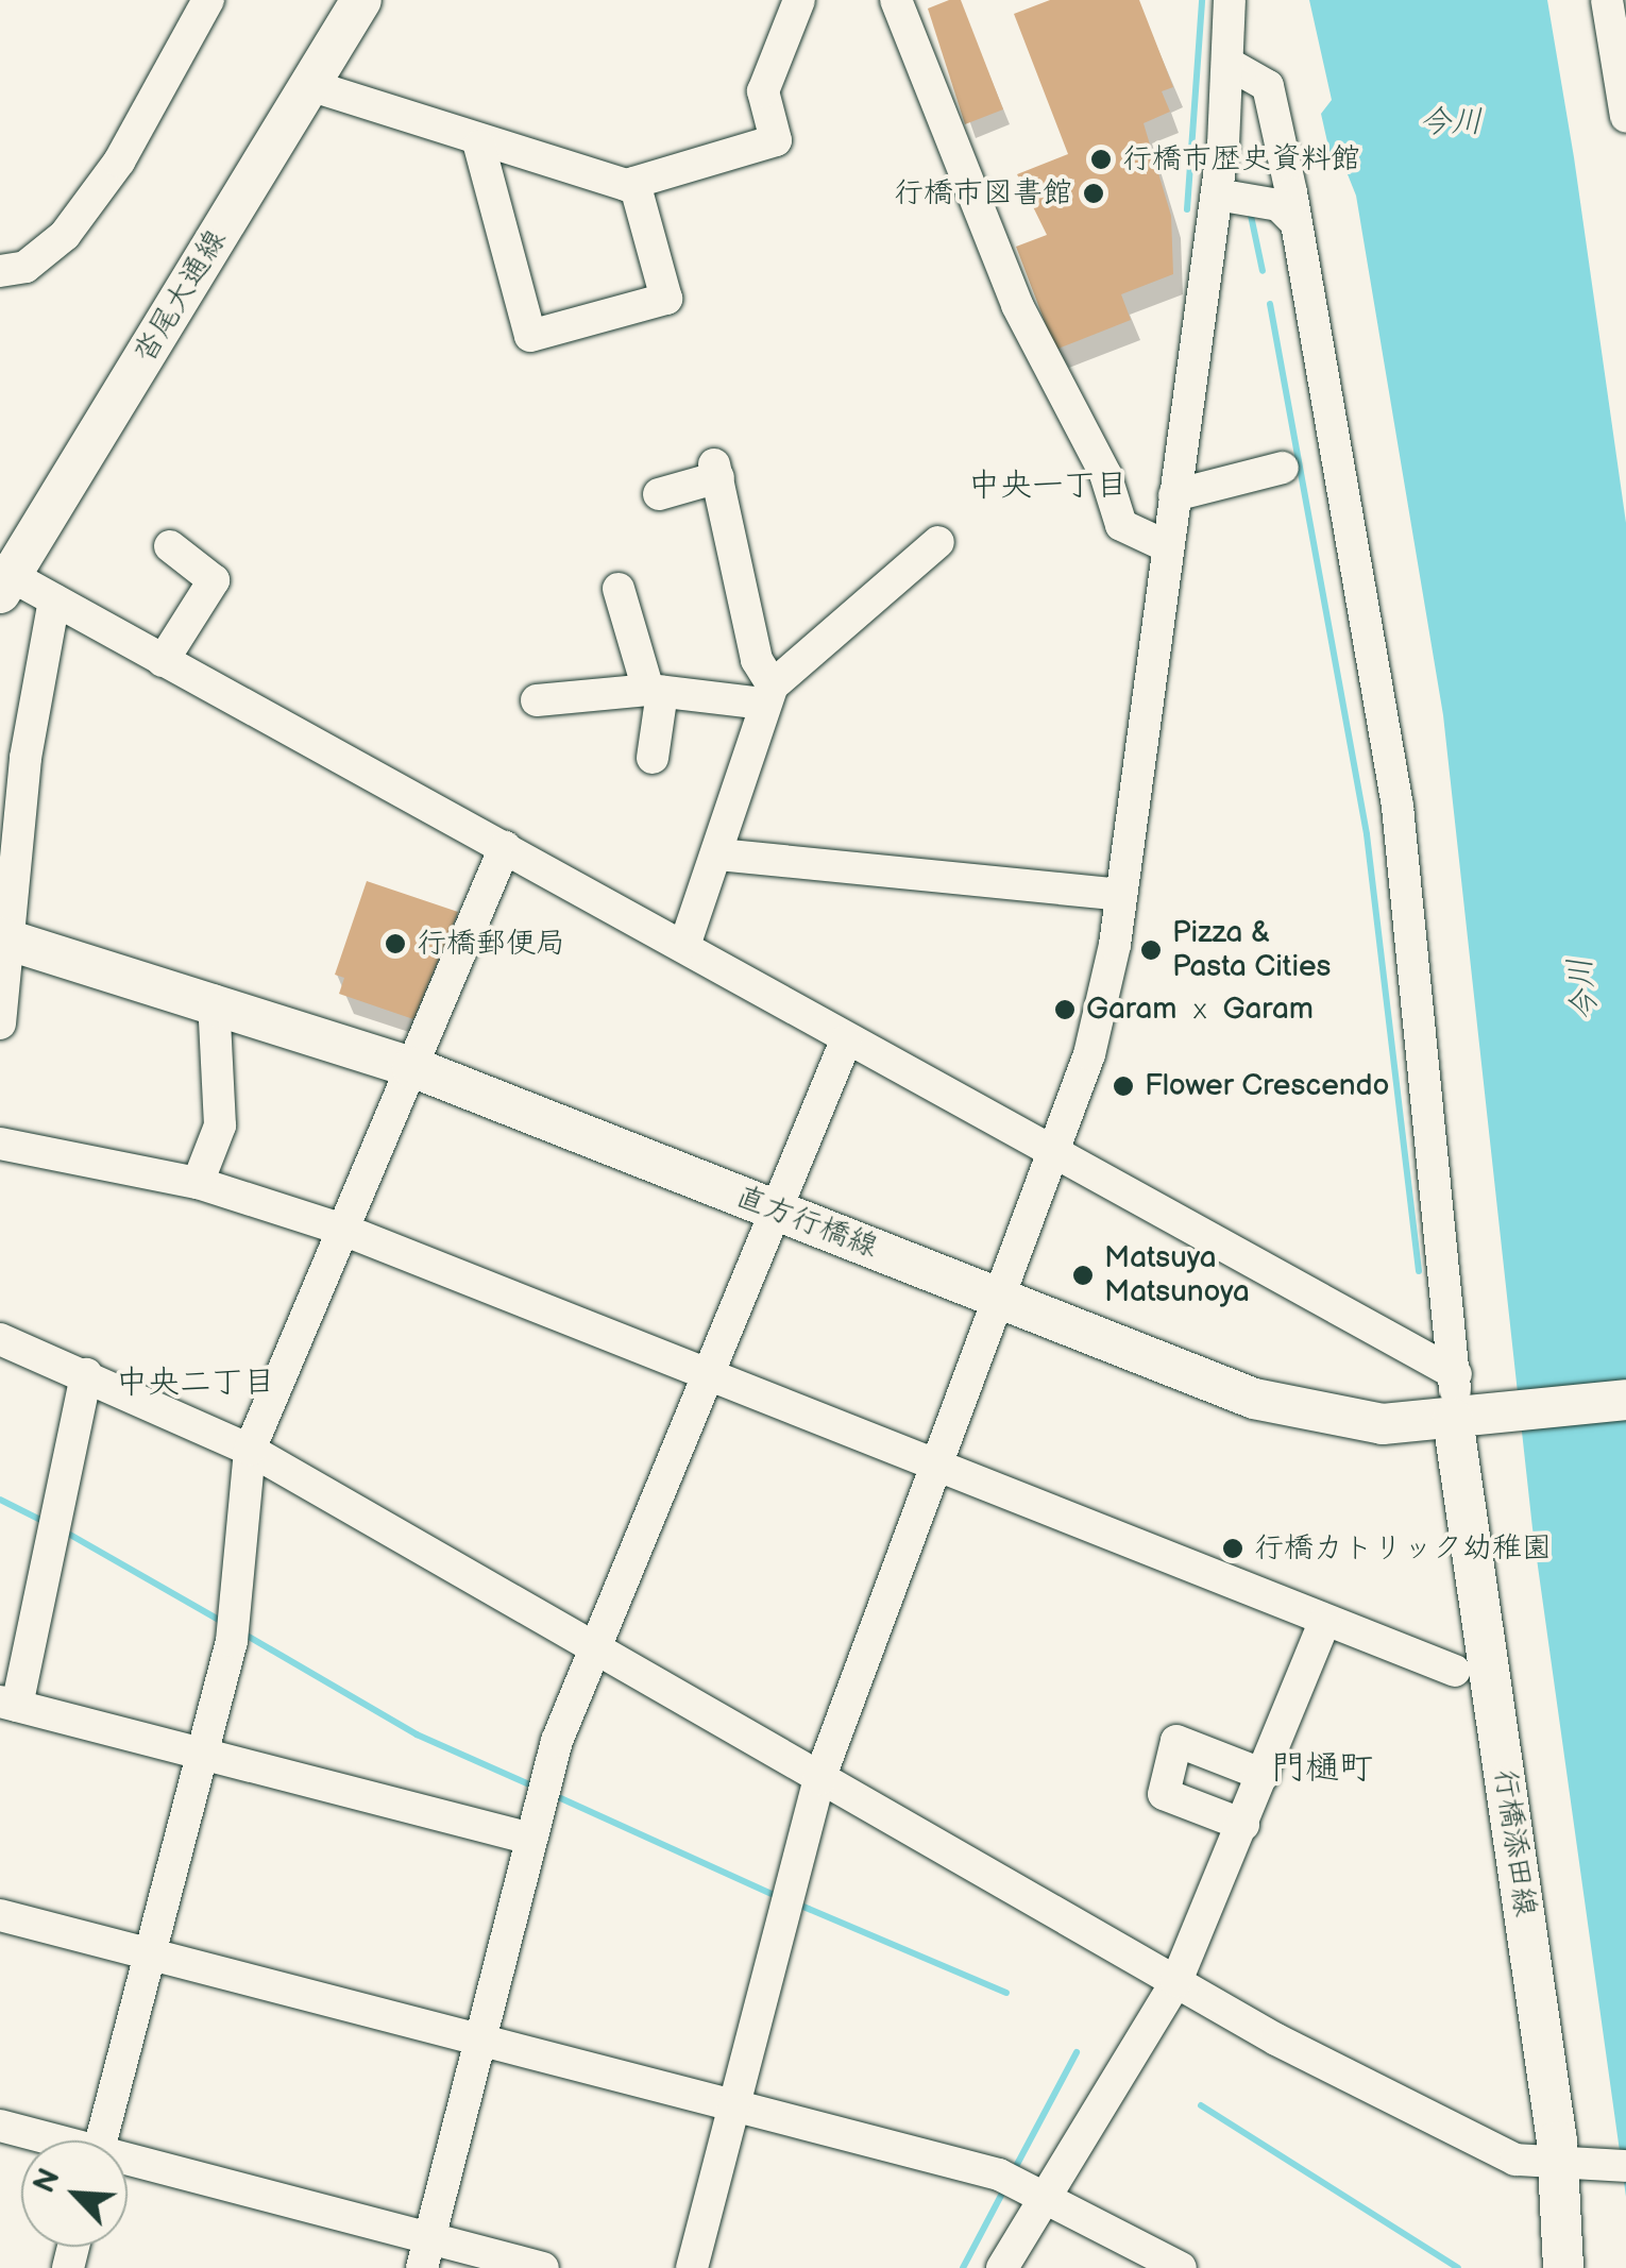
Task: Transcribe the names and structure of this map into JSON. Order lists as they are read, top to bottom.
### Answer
{
  "streets": {
    "main road": ["沓尾大通線", "直方行橋線", "行橋添田線"]
  },
  "crossings": [
    ["直方行橋線", "行橋添田線"]
  ],
  "districts": ["中央一丁目", "中央二丁目", "門樋町"],
  "water": ["今川"],
  "places": [
    "行橋市歴史資料館",
    "行橋市図書館",
    "行橋郵便局",
    "Pizza & Pasta Cities",
    "Garam ｘ Garam",
    "Flower Crescendo",
    "Matsuya Matsunoya",
    "行橋カトリック幼稚園"
  ],
  "north": "top left"
}
